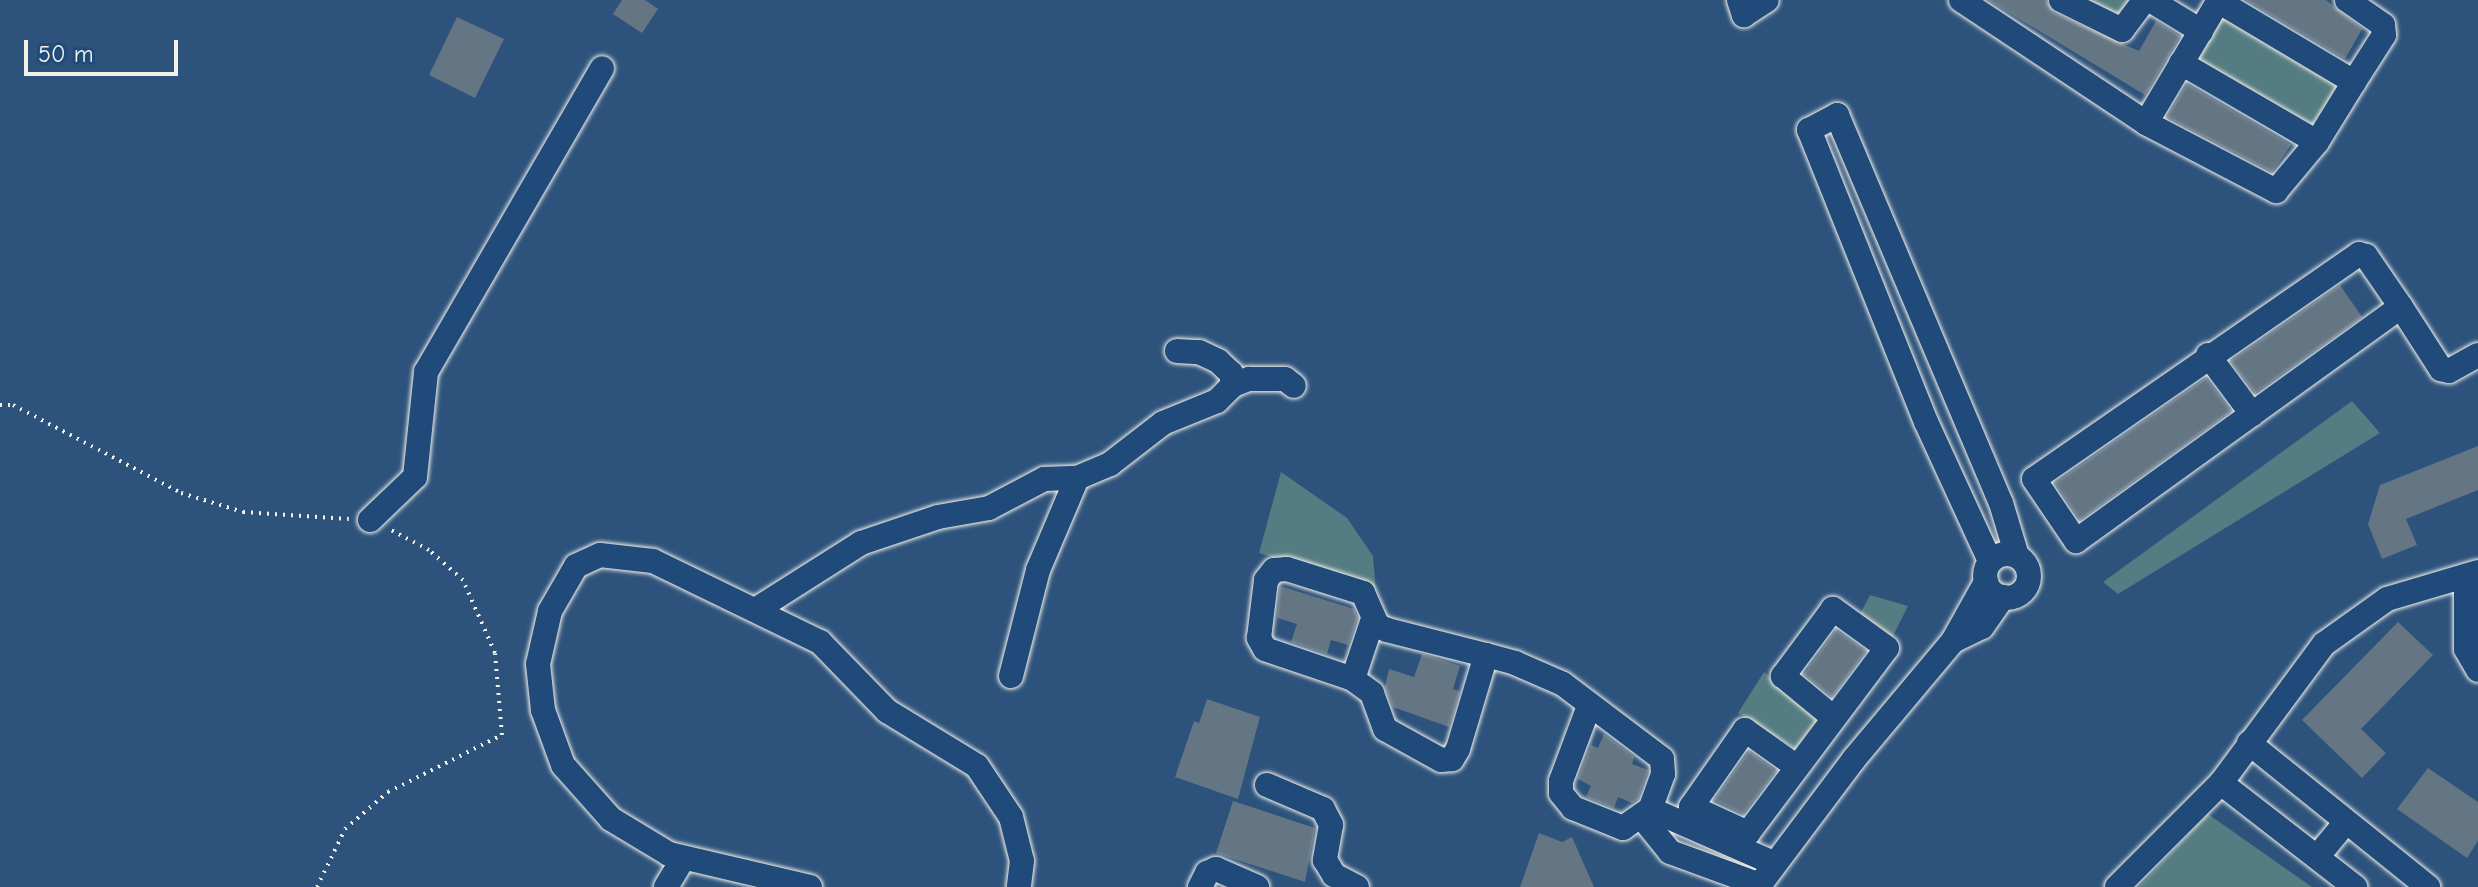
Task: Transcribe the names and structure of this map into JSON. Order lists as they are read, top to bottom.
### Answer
{
  "scale_bar": "50 m"
}
